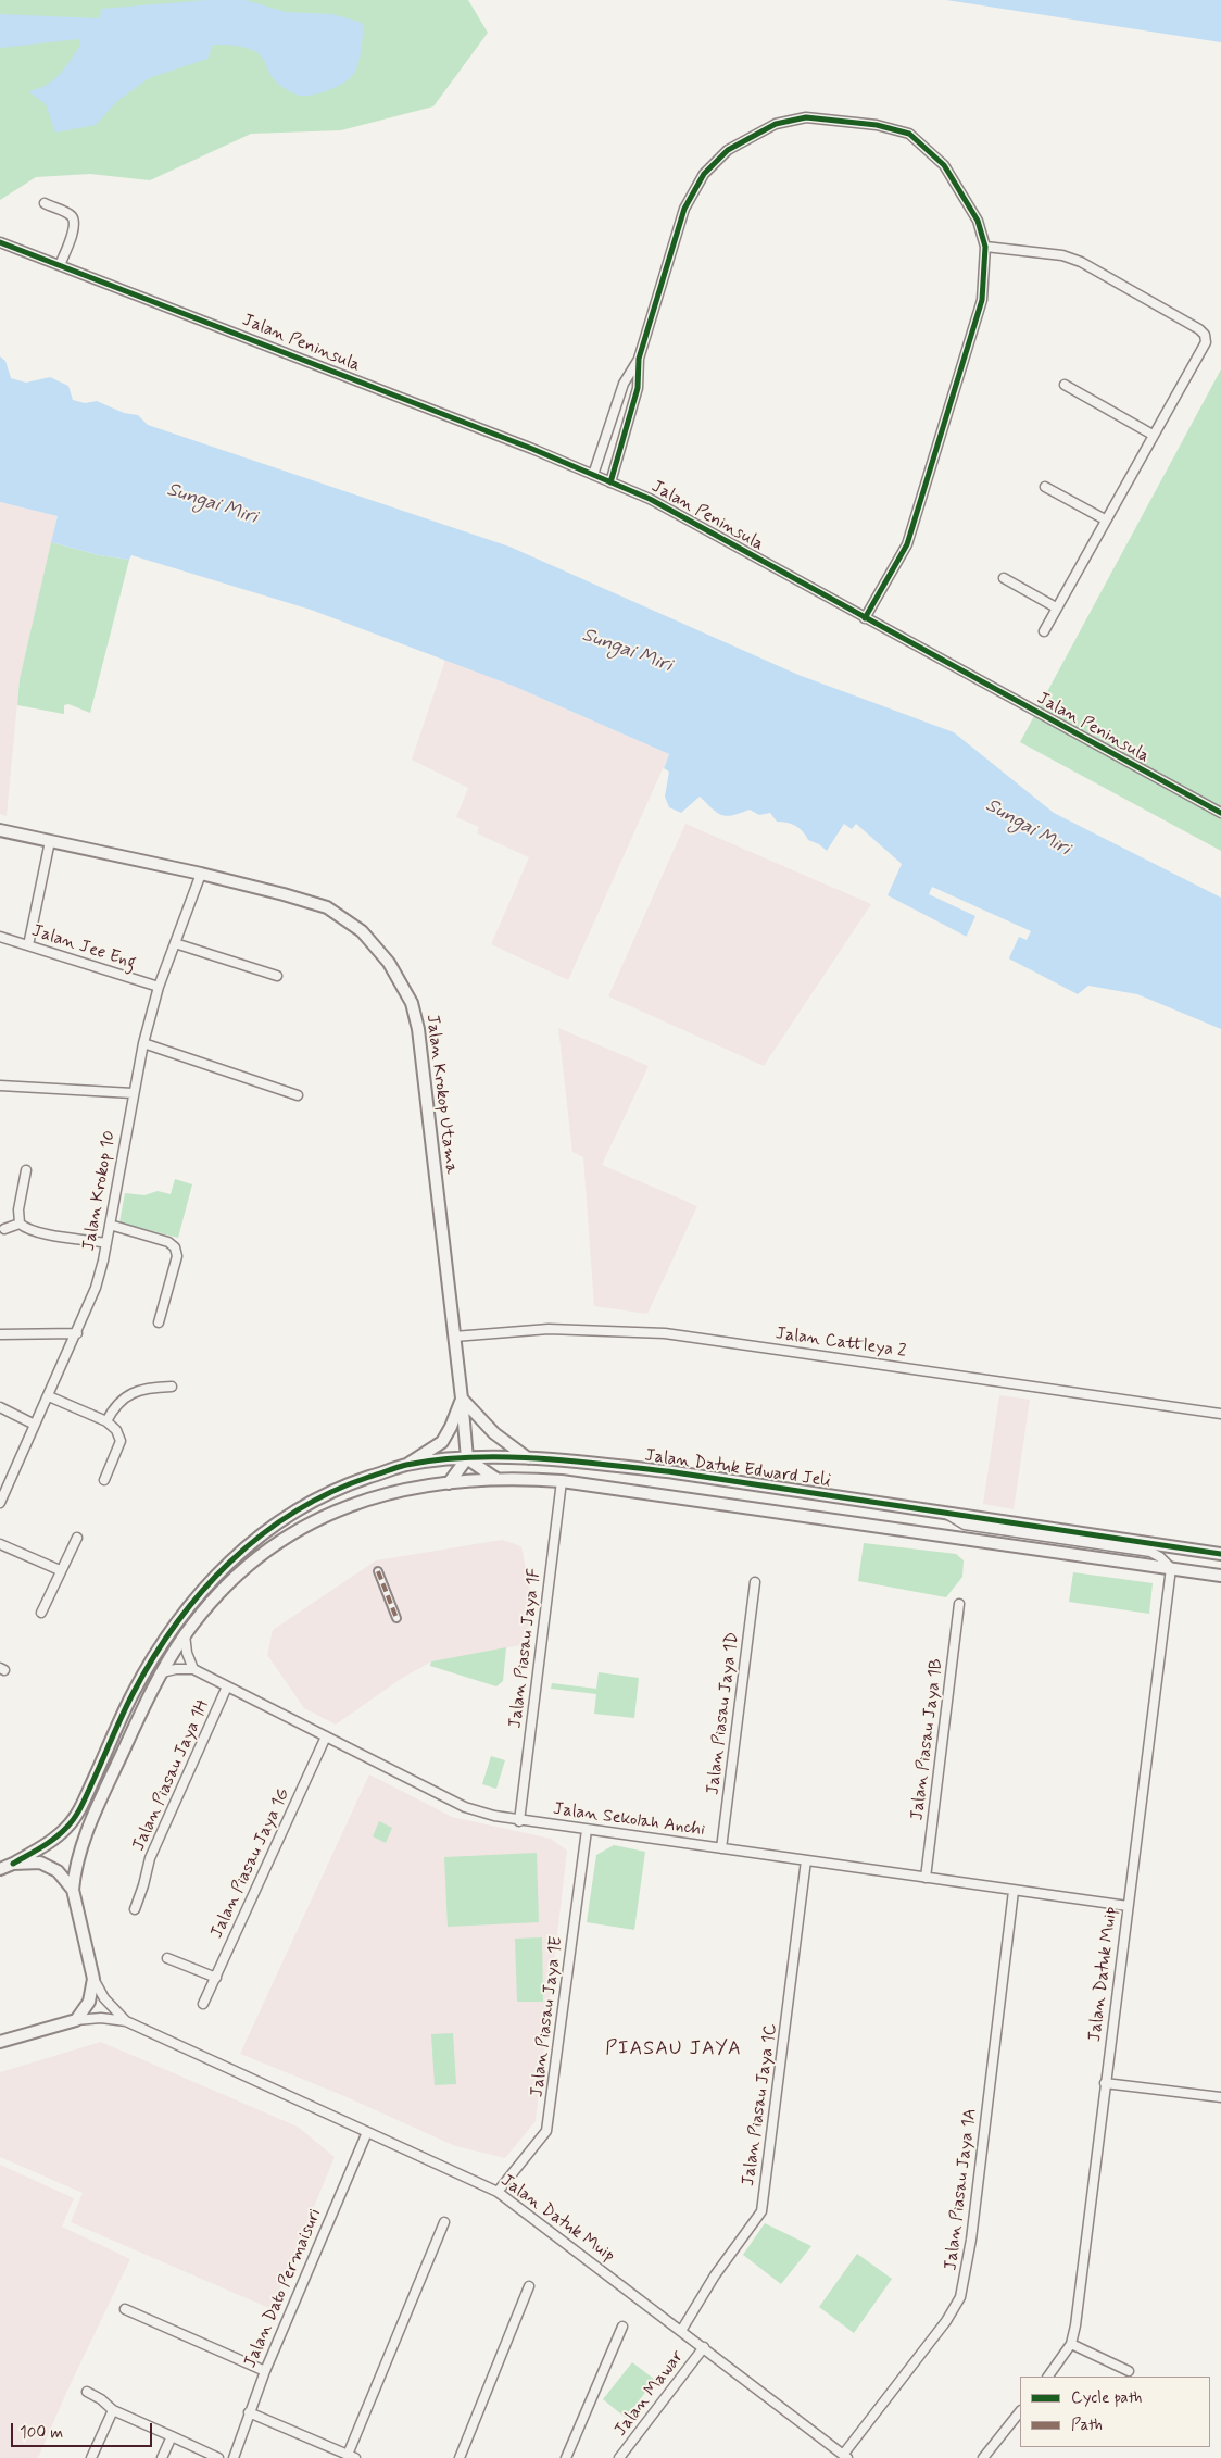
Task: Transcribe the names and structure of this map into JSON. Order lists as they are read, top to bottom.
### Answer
{
  "streets": {
    "street": [
      "Jalan Peninsula",
      "Jalan Jee Eng",
      "Jalan Krokop Utama",
      "Jalan Krokop 10",
      "Jalan Cattleya 2",
      "Jalan Datuk Edward Jeli",
      "Jalan Piasau Jaya 1F",
      "Jalan Piasau Jaya 1D",
      "Jalan Piasau Jaya 1B",
      "Jalan Piasau Jaya 1H",
      "Jalan Sekolah Anchi",
      "Jalan Piasau Jaya 1G",
      "Jalan Datuk Muip",
      "Jalan Piasau Jaya 1E",
      "Jalan Piasau Jaya 1C",
      "Jalan Piasau Jaya 1A",
      "Jalan Dato Permaisuri",
      "Jalan Mawar"
    ]
  },
  "crossings": [
    ["Jalan Jee Eng", "Jalan Krokop 10"],
    ["Jalan Krokop Utama", "Jalan Krokop 10"],
    ["Jalan Krokop Utama", "Jalan Cattleya 2"],
    ["Jalan Krokop Utama", "Jalan Datuk Edward Jeli"],
    ["Jalan Datuk Edward Jeli", "Jalan Piasau Jaya 1F"],
    ["Jalan Datuk Edward Jeli", "Jalan Datuk Muip"],
    ["Jalan Piasau Jaya 1F", "Jalan Sekolah Anchi"],
    ["Jalan Piasau Jaya 1D", "Jalan Sekolah Anchi"],
    ["Jalan Piasau Jaya 1B", "Jalan Sekolah Anchi"],
    ["Jalan Piasau Jaya 1H", "Jalan Sekolah Anchi"],
    ["Jalan Sekolah Anchi", "Jalan Piasau Jaya 1G"],
    ["Jalan Sekolah Anchi", "Jalan Datuk Muip"],
    ["Jalan Sekolah Anchi", "Jalan Piasau Jaya 1E"],
    ["Jalan Sekolah Anchi", "Jalan Piasau Jaya 1C"],
    ["Jalan Sekolah Anchi", "Jalan Piasau Jaya 1A"],
    ["Jalan Datuk Muip", "Jalan Piasau Jaya 1E"],
    ["Jalan Datuk Muip", "Jalan Piasau Jaya 1C"],
    ["Jalan Datuk Muip", "Jalan Piasau Jaya 1A"],
    ["Jalan Datuk Muip", "Jalan Dato Permaisuri"],
    ["Jalan Datuk Muip", "Jalan Mawar"]
  ],
  "districts": ["PIASAU JAYA"],
  "water": ["Sungai Miri"],
  "legend": ["Cycle path", "Path"],
  "scale_bar": "100 m"
}
